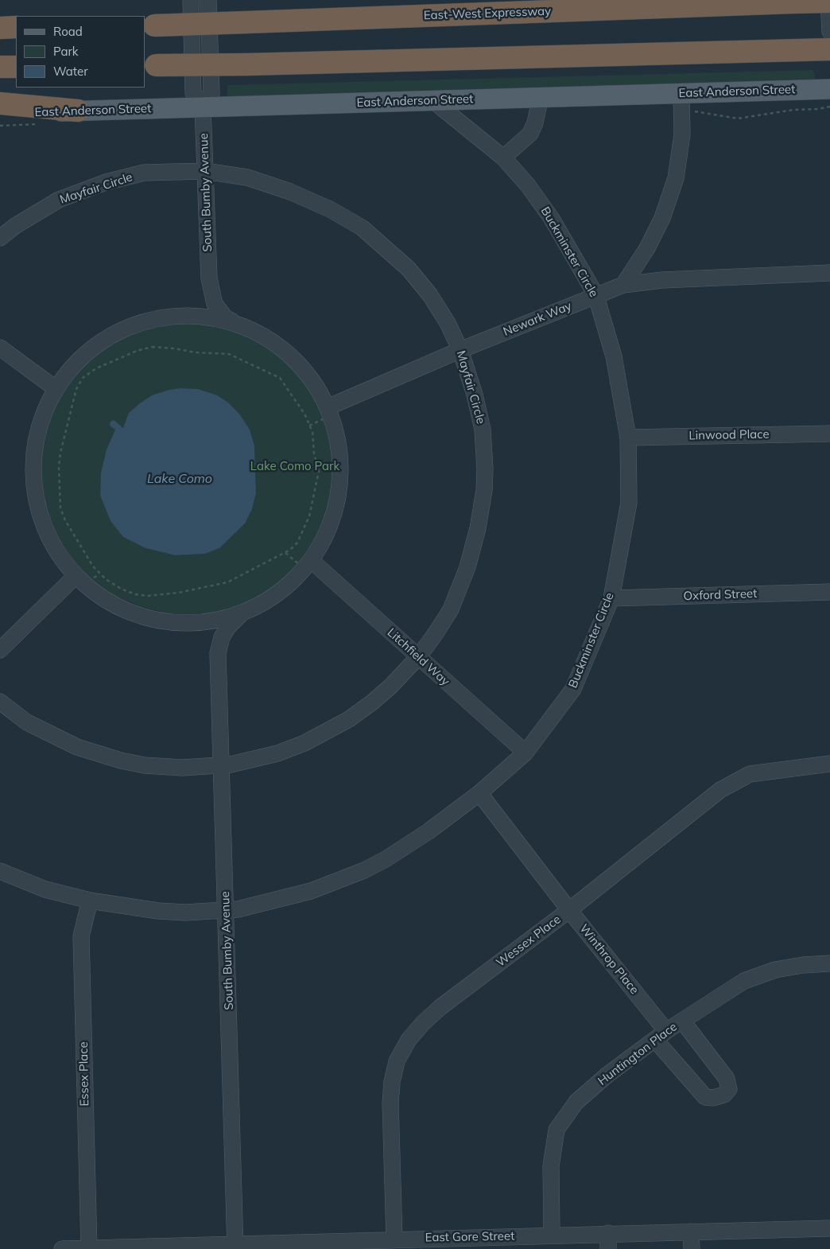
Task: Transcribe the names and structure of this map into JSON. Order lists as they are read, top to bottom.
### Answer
{
  "streets": {
    "highway": ["East-West Expressway"],
    "main road": ["East Anderson Street"],
    "street": [
      "Mayfair Circle",
      "South Bumby Avenue",
      "Buckminster Circle",
      "Newark Way",
      "Linwood Place",
      "Oxford Street",
      "Litchfield Way",
      "Wessex Place",
      "Winthrop Place",
      "Huntington Place",
      "Essex Place",
      "East Gore Street"
    ]
  },
  "crossings": [
    ["East Anderson Street", "South Bumby Avenue"],
    ["East Anderson Street", "Buckminster Circle"],
    ["Mayfair Circle", "South Bumby Avenue"],
    ["Mayfair Circle", "Newark Way"],
    ["Mayfair Circle", "Litchfield Way"],
    ["South Bumby Avenue", "Buckminster Circle"],
    ["South Bumby Avenue", "East Gore Street"],
    ["Buckminster Circle", "Newark Way"],
    ["Buckminster Circle", "Linwood Place"],
    ["Buckminster Circle", "Oxford Street"],
    ["Buckminster Circle", "Litchfield Way"],
    ["Buckminster Circle", "Winthrop Place"],
    ["Buckminster Circle", "Essex Place"],
    ["Wessex Place", "Winthrop Place"],
    ["Wessex Place", "East Gore Street"],
    ["Winthrop Place", "Huntington Place"],
    ["Huntington Place", "East Gore Street"],
    ["Essex Place", "East Gore Street"]
  ],
  "water": ["Lake Como"],
  "parks": ["Lake Como Park"],
  "legend": ["Road", "Park", "Water"]
}
